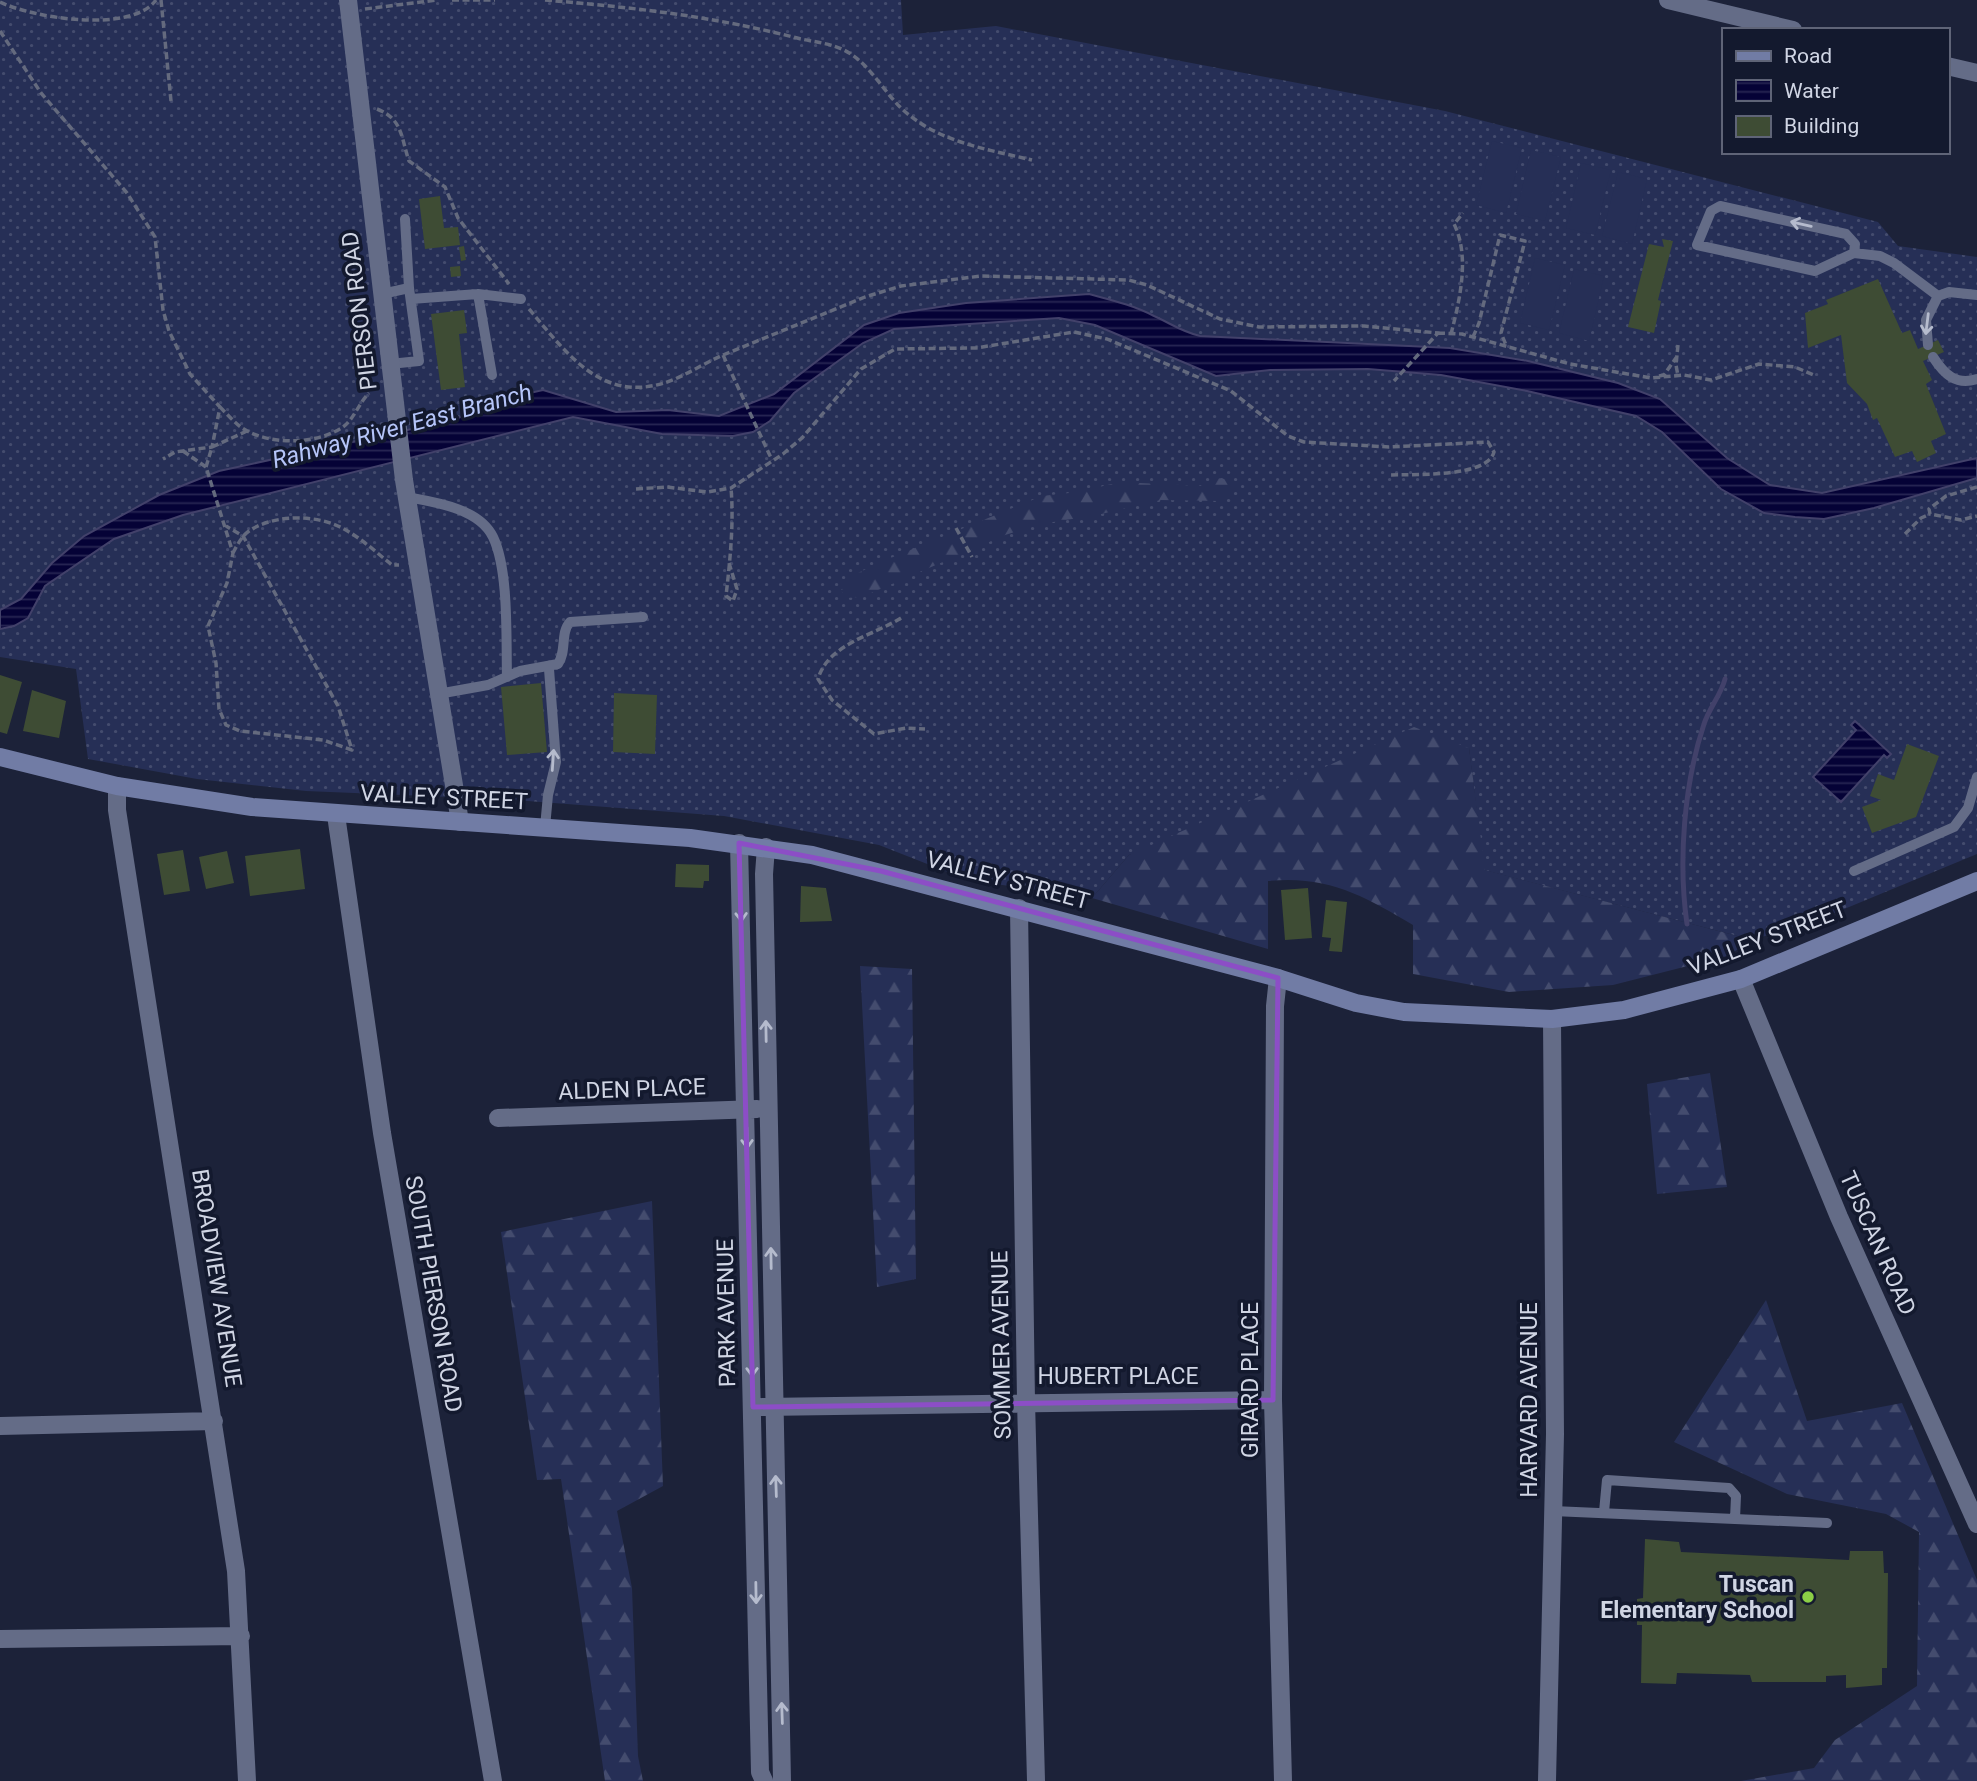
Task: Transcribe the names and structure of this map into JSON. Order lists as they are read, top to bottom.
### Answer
{
  "streets": {
    "main road": ["VALLEY STREET"],
    "street": [
      "PIERSON ROAD",
      "ALDEN PLACE",
      "TUSCAN ROAD",
      "BROADVIEW AVENUE",
      "SOUTH PIERSON ROAD",
      "PARK AVENUE",
      "SOMMER AVENUE",
      "HUBERT PLACE",
      "GIRARD PLACE",
      "HARVARD AVENUE"
    ]
  },
  "crossings": [
    ["PIERSON ROAD", "VALLEY STREET"],
    ["VALLEY STREET", "TUSCAN ROAD"],
    ["VALLEY STREET", "BROADVIEW AVENUE"],
    ["VALLEY STREET", "SOUTH PIERSON ROAD"],
    ["VALLEY STREET", "PARK AVENUE"],
    ["VALLEY STREET", "SOMMER AVENUE"],
    ["VALLEY STREET", "GIRARD PLACE"],
    ["VALLEY STREET", "HARVARD AVENUE"],
    ["ALDEN PLACE", "PARK AVENUE"],
    ["PARK AVENUE", "HUBERT PLACE"],
    ["SOMMER AVENUE", "HUBERT PLACE"],
    ["HUBERT PLACE", "GIRARD PLACE"]
  ],
  "water": ["Rahway River East Branch"],
  "places": ["Tuscan Elementary School"],
  "legend": ["Road", "Water", "Building"]
}
